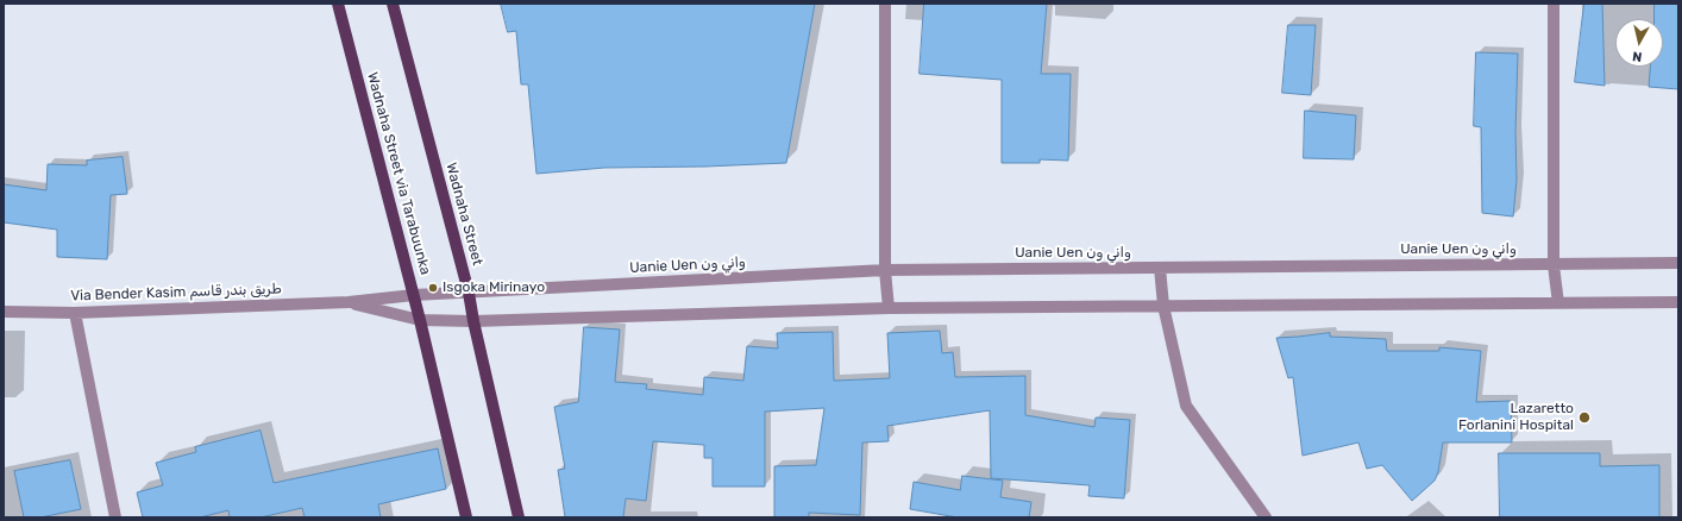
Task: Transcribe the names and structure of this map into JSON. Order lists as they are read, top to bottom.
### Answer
{
  "streets": {
    "main road": ["Wadnaha Street via Tarabuunka", "Wadnaha Street"],
    "street": ["Uanie Uen واني ون", "Via Bender Kasim طريق بندر قاسم"]
  },
  "crossings": [
    ["Wadnaha Street via Tarabuunka", "Via Bender Kasim طريق بندر قاسم"],
    ["Wadnaha Street", "Uanie Uen واني ون"],
    ["Wadnaha Street", "Via Bender Kasim طريق بندر قاسم"],
    ["Uanie Uen واني ون", "Via Bender Kasim طريق بندر قاسم"]
  ],
  "places": ["Isgoka Mirinayo", "Lazaretto Forlanini Hospital"],
  "north": "bottom"
}
